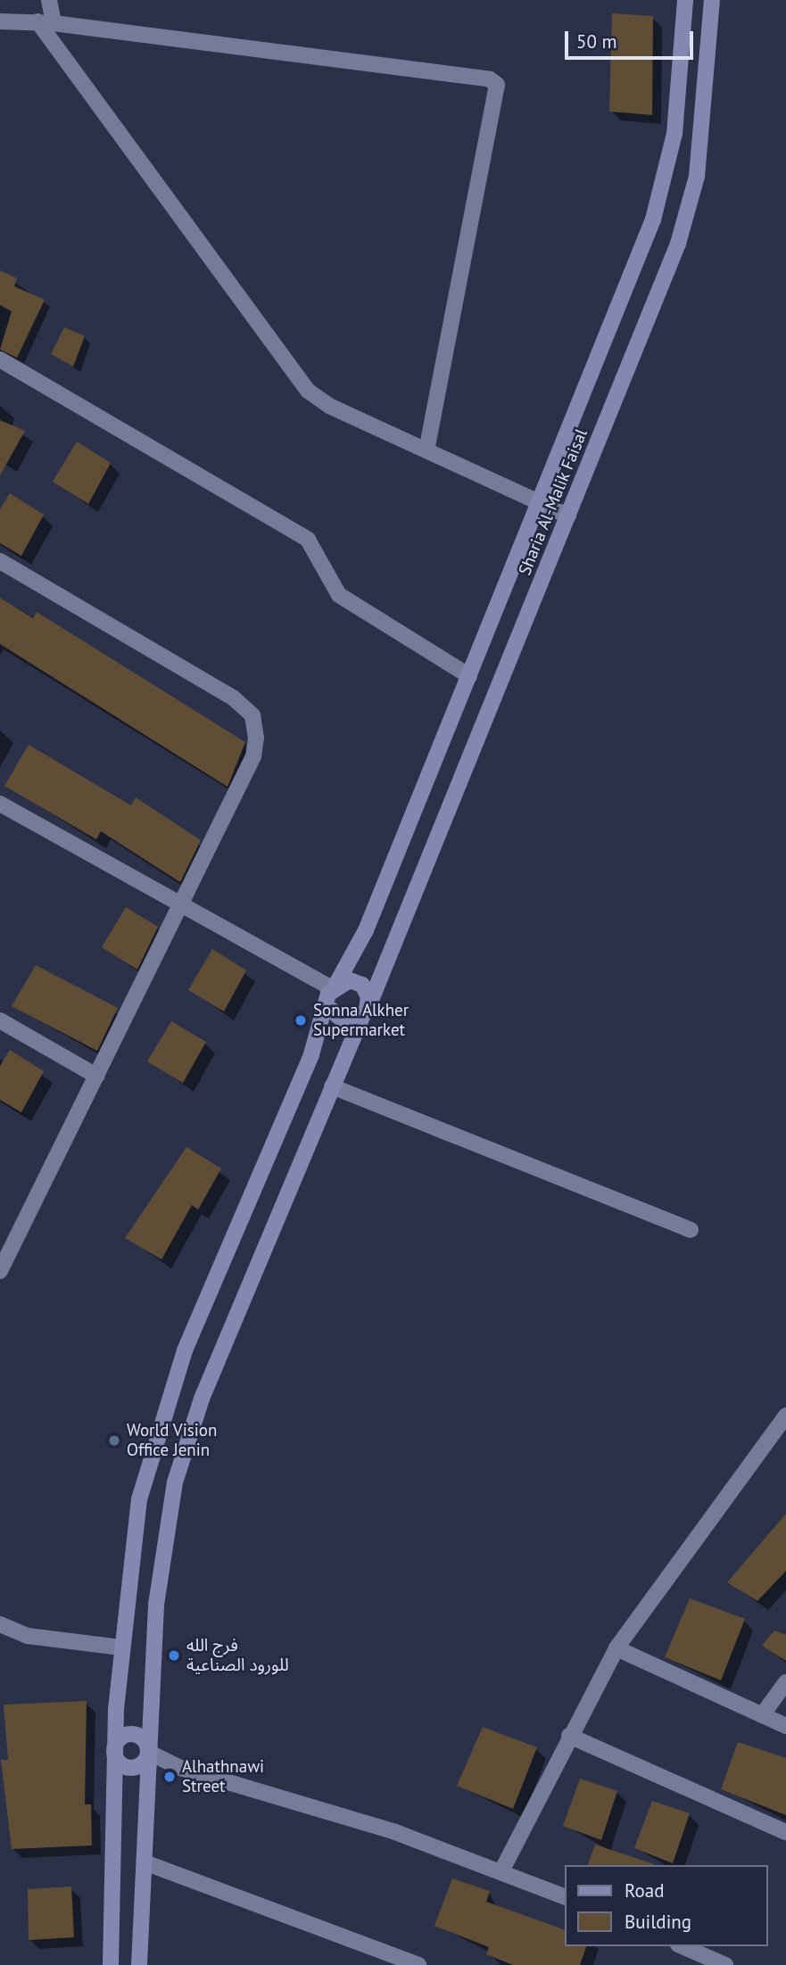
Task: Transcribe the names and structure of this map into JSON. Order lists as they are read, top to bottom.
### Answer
{
  "streets": {
    "main road": ["Sharia Al-Malik Faisal"]
  },
  "places": [
    "Sonna Alkher Supermarket",
    "World Vision Office Jenin",
    "فرج الله للورود الصناعية",
    "Alhathnawi Street"
  ],
  "legend": ["Road", "Building"],
  "scale_bar": "50 m"
}
